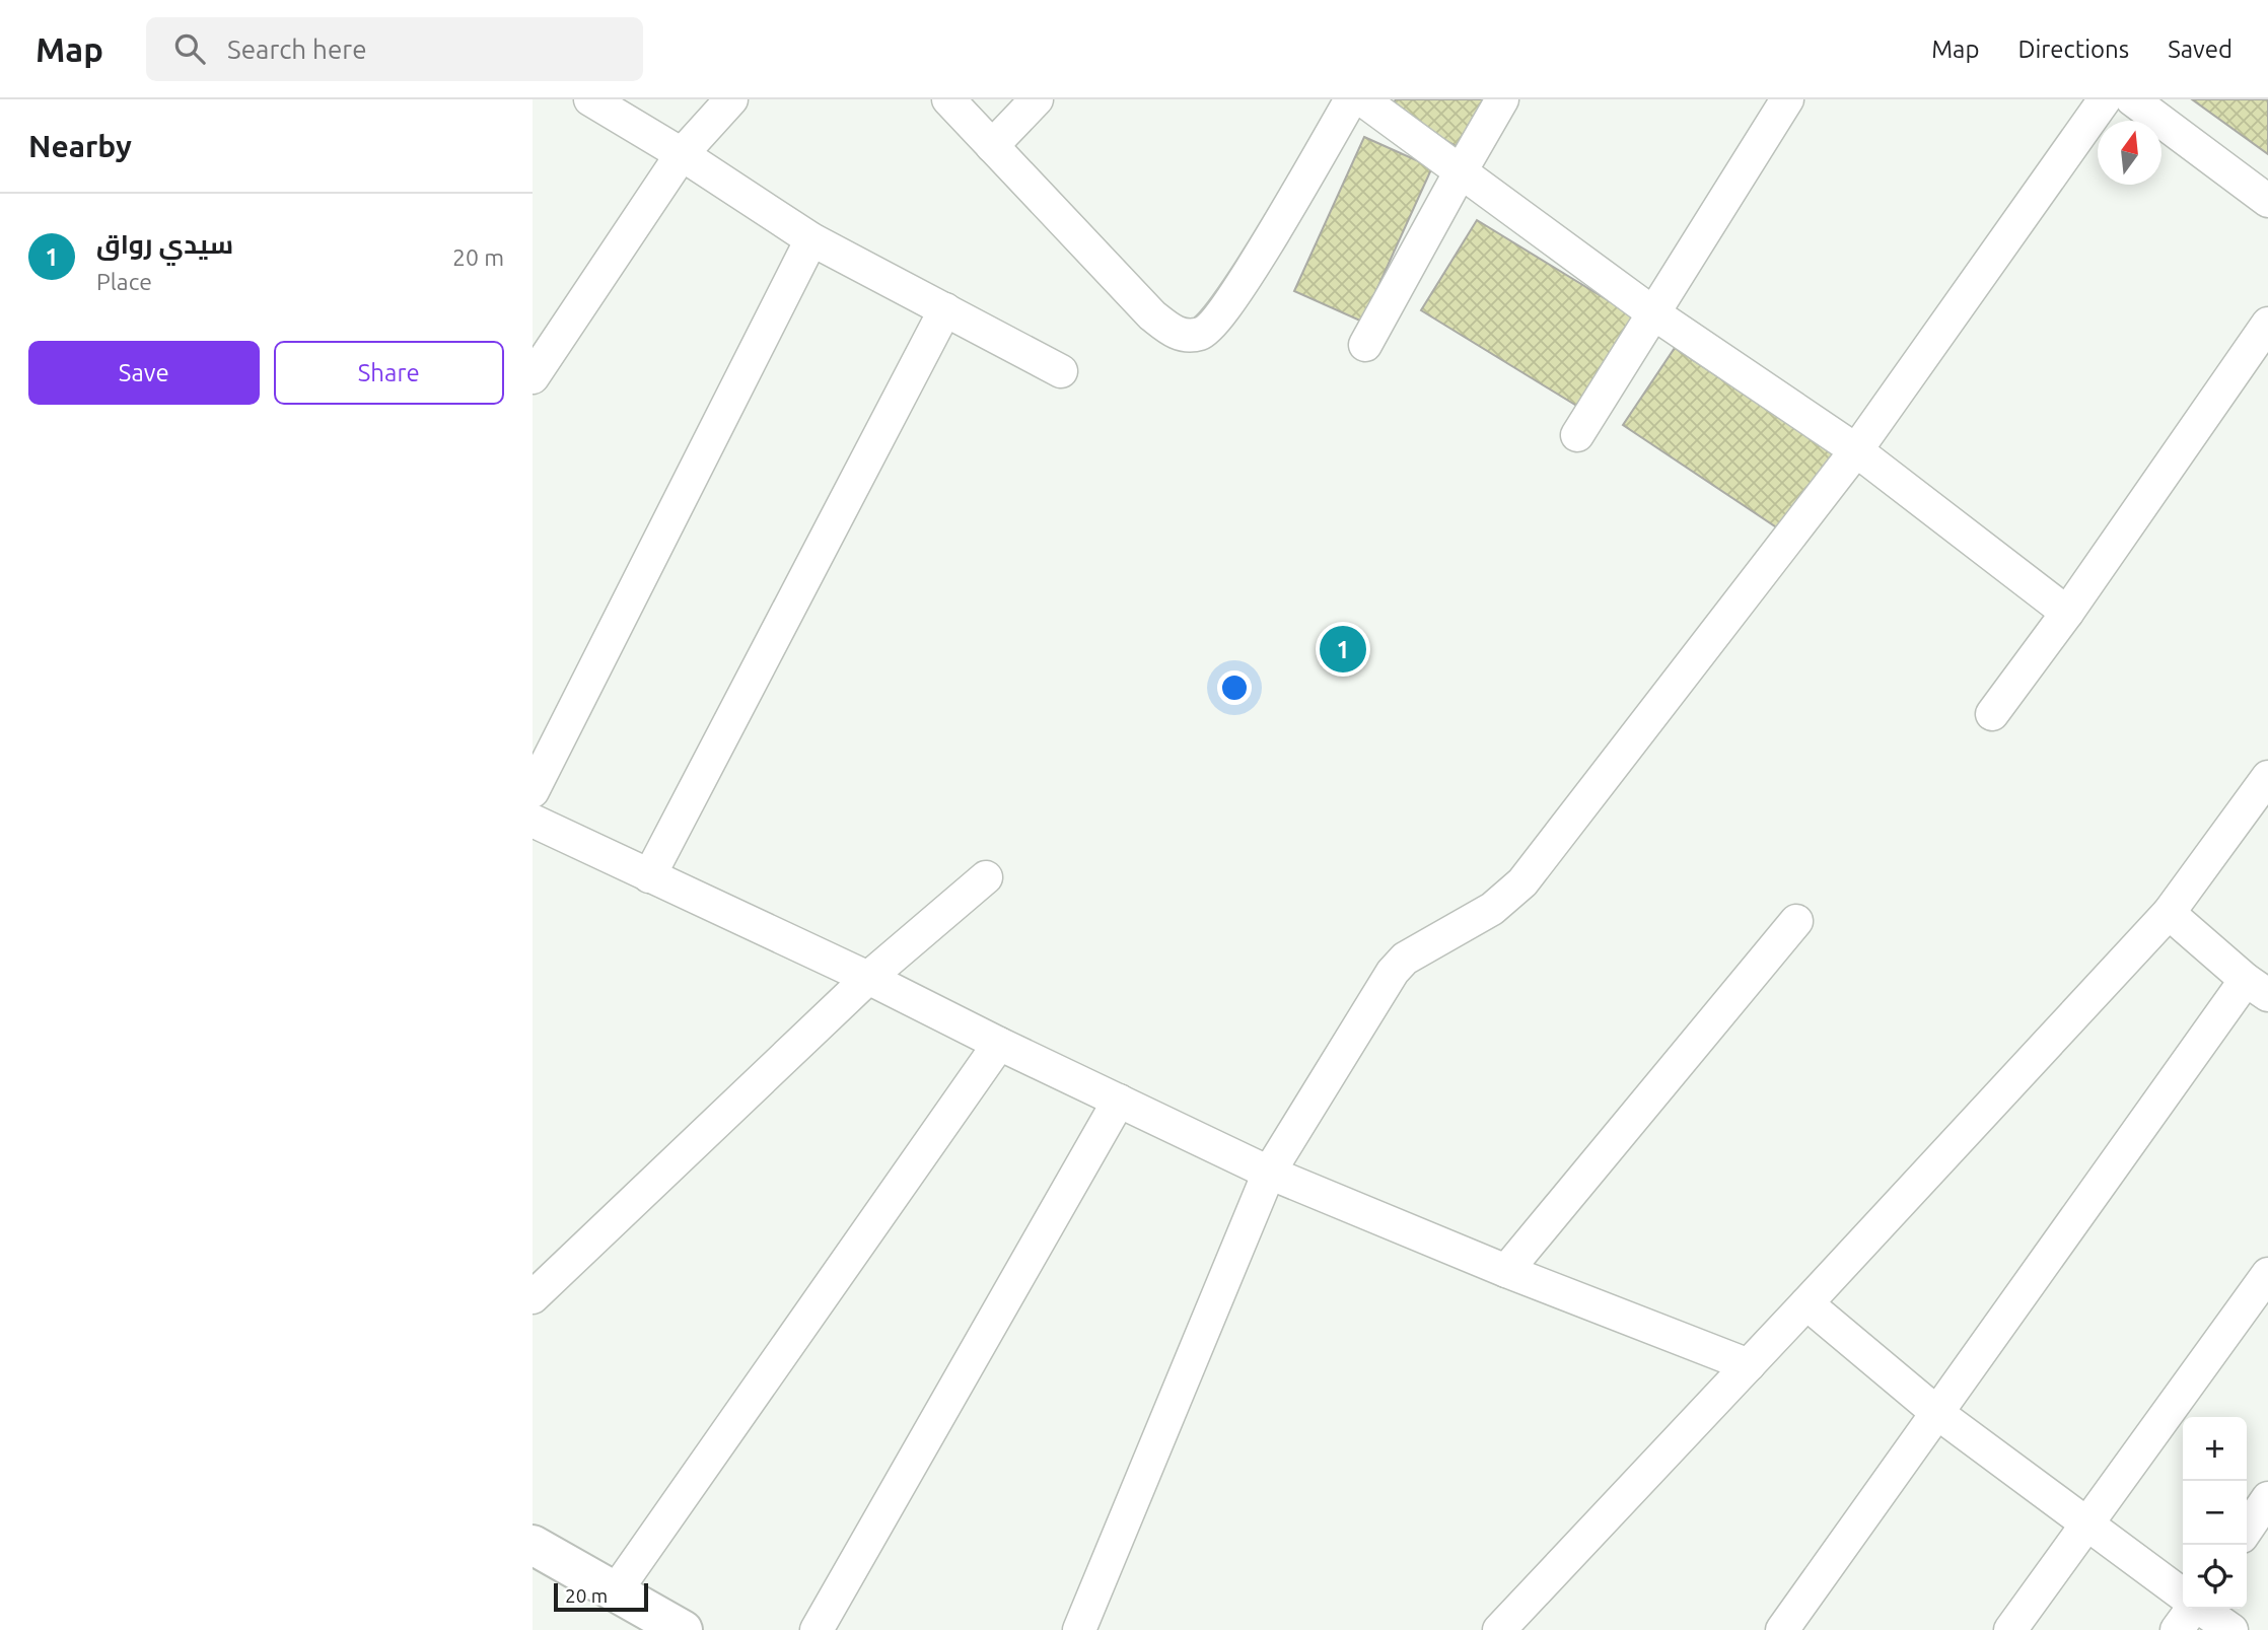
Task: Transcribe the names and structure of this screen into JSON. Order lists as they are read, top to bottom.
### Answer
{
  "scale_bar": "20 m",
  "north": "top",
  "page": {
    "header": "Map",
    "search": "Search here",
    "nav": ["Map", "Directions", "Saved"],
    "heading": "Nearby",
    "list": [
      {
        "mark": "1",
        "name": "سيدي رواق",
        "note": "Place",
        "value": "20 m"
      }
    ],
    "buttons": ["Save", "Share"],
    "pins": "1",
    "map_buttons": ["+", "−"],
    "scale": "20 m"
  }
}
